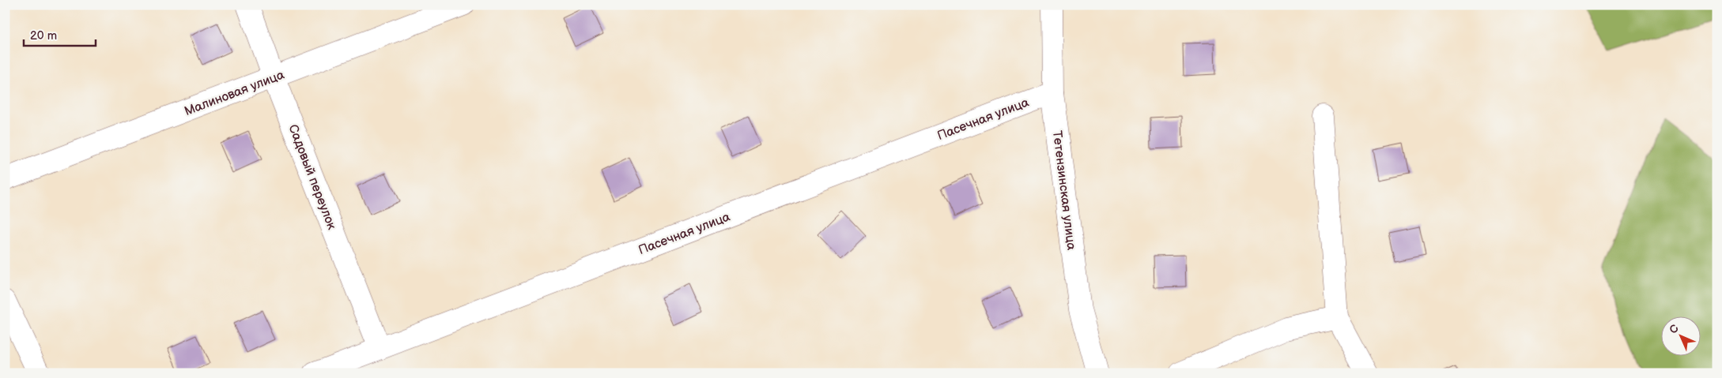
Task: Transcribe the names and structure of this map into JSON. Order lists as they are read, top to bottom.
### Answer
{
  "streets": {
    "street": [
      "Малиновая улица",
      "Пасечная улица",
      "Садовый переулок",
      "Тетензинская улица"
    ]
  },
  "crossings": [
    ["Малиновая улица", "Садовый переулок"],
    ["Пасечная улица", "Садовый переулок"],
    ["Пасечная улица", "Тетензинская улица"]
  ],
  "scale_bar": "20 m",
  "north": "top left"
}
